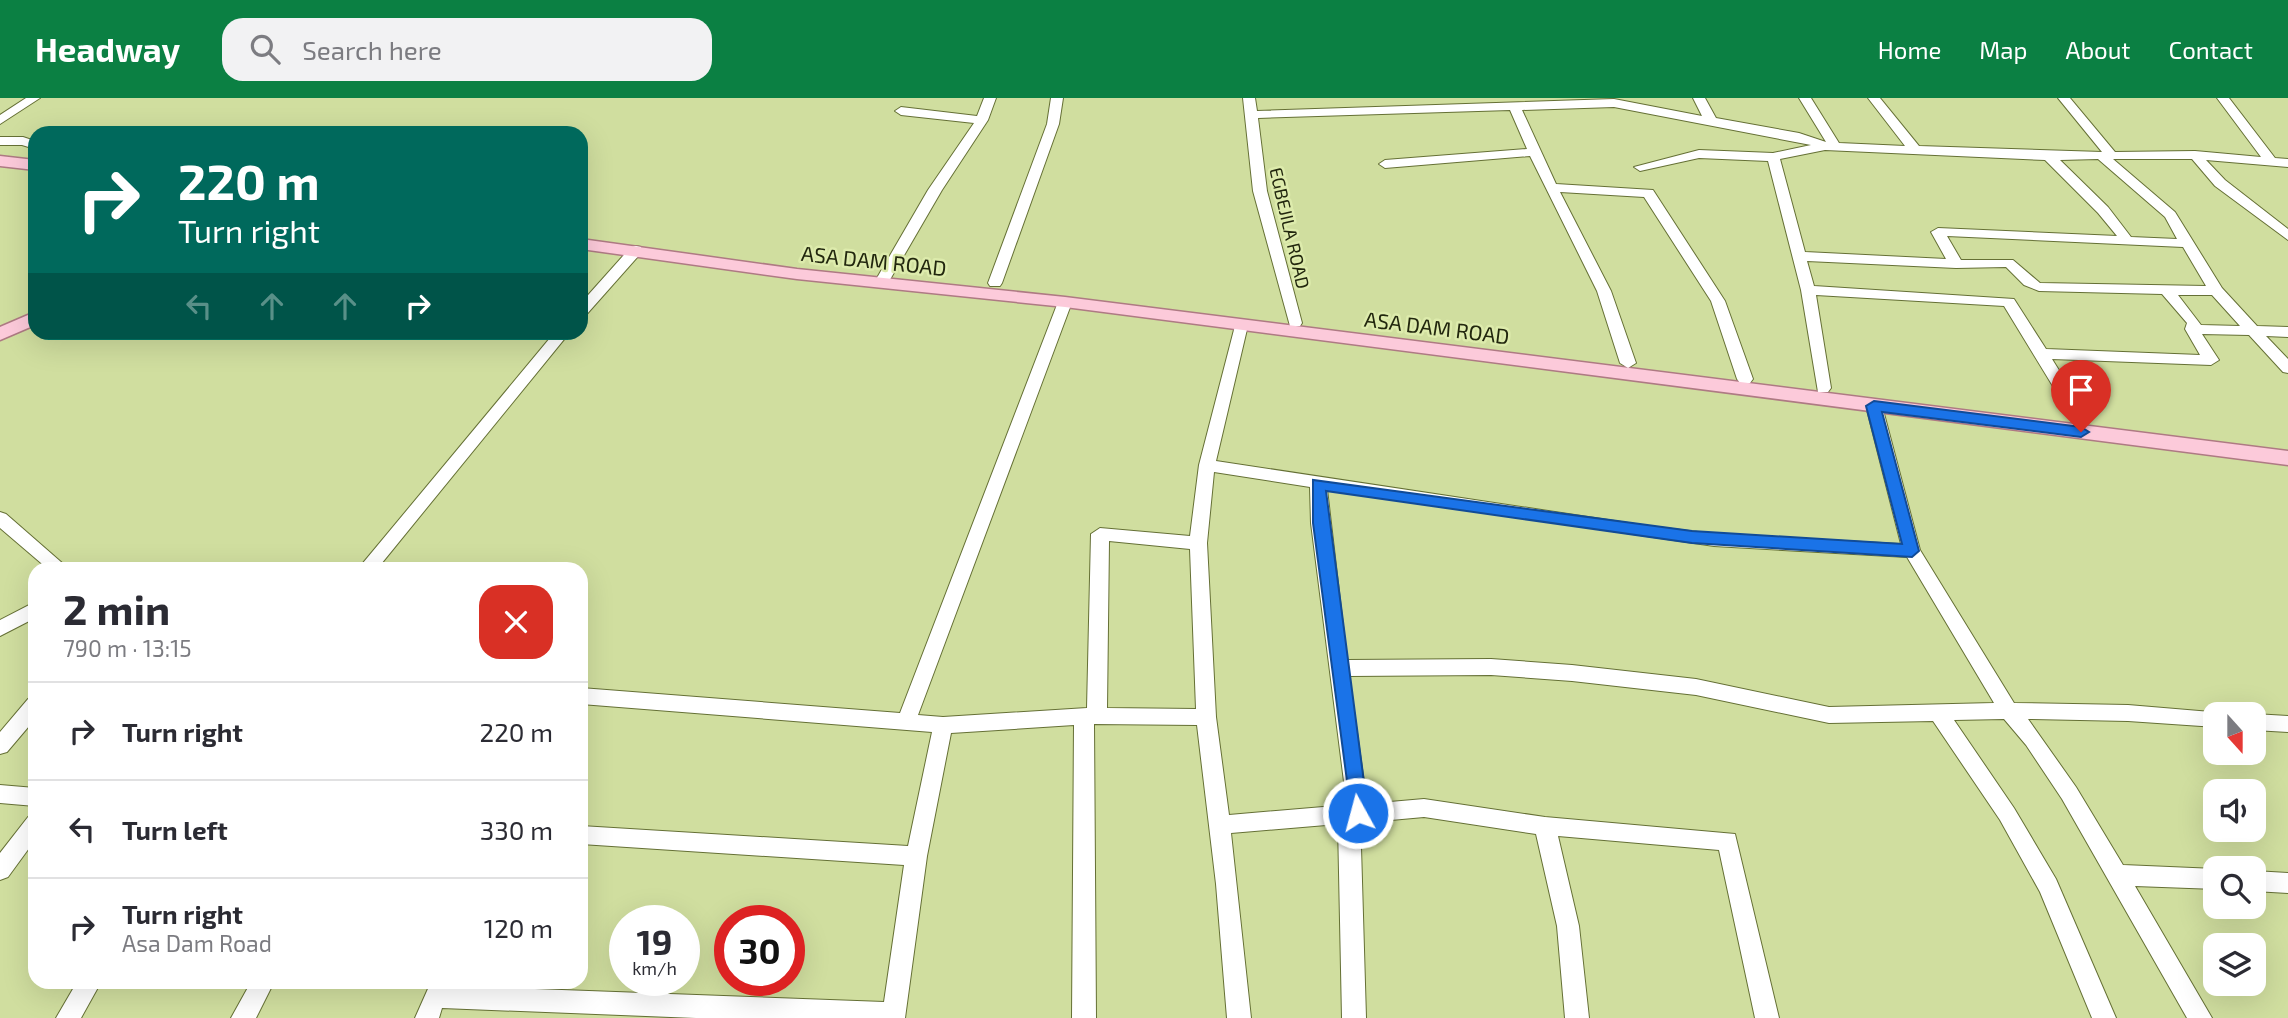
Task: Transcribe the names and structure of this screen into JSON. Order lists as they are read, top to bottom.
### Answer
{
  "streets": {
    "main road": ["ASA DAM ROAD"],
    "street": ["EGBEJILA ROAD"]
  },
  "crossings": [
    ["EGBEJILA ROAD", "ASA DAM ROAD"]
  ],
  "north": "bottom",
  "page": {
    "header": "Headway",
    "search": "Search here",
    "nav": [
      "Home",
      "Map",
      "About",
      "Contact"
    ],
    "turn": ["220 m", "Turn right"],
    "heading": ["2 min", "790 m · 13:15"],
    "list": [
      {
        "name": "Turn right",
        "value": "220 m"
      },
      {
        "name": "Turn left",
        "value": "330 m"
      },
      {
        "name": "Turn right",
        "note": "Asa Dam Road",
        "value": "120 m"
      }
    ],
    "speed": "19 km/h",
    "limit": "30"
  }
}
